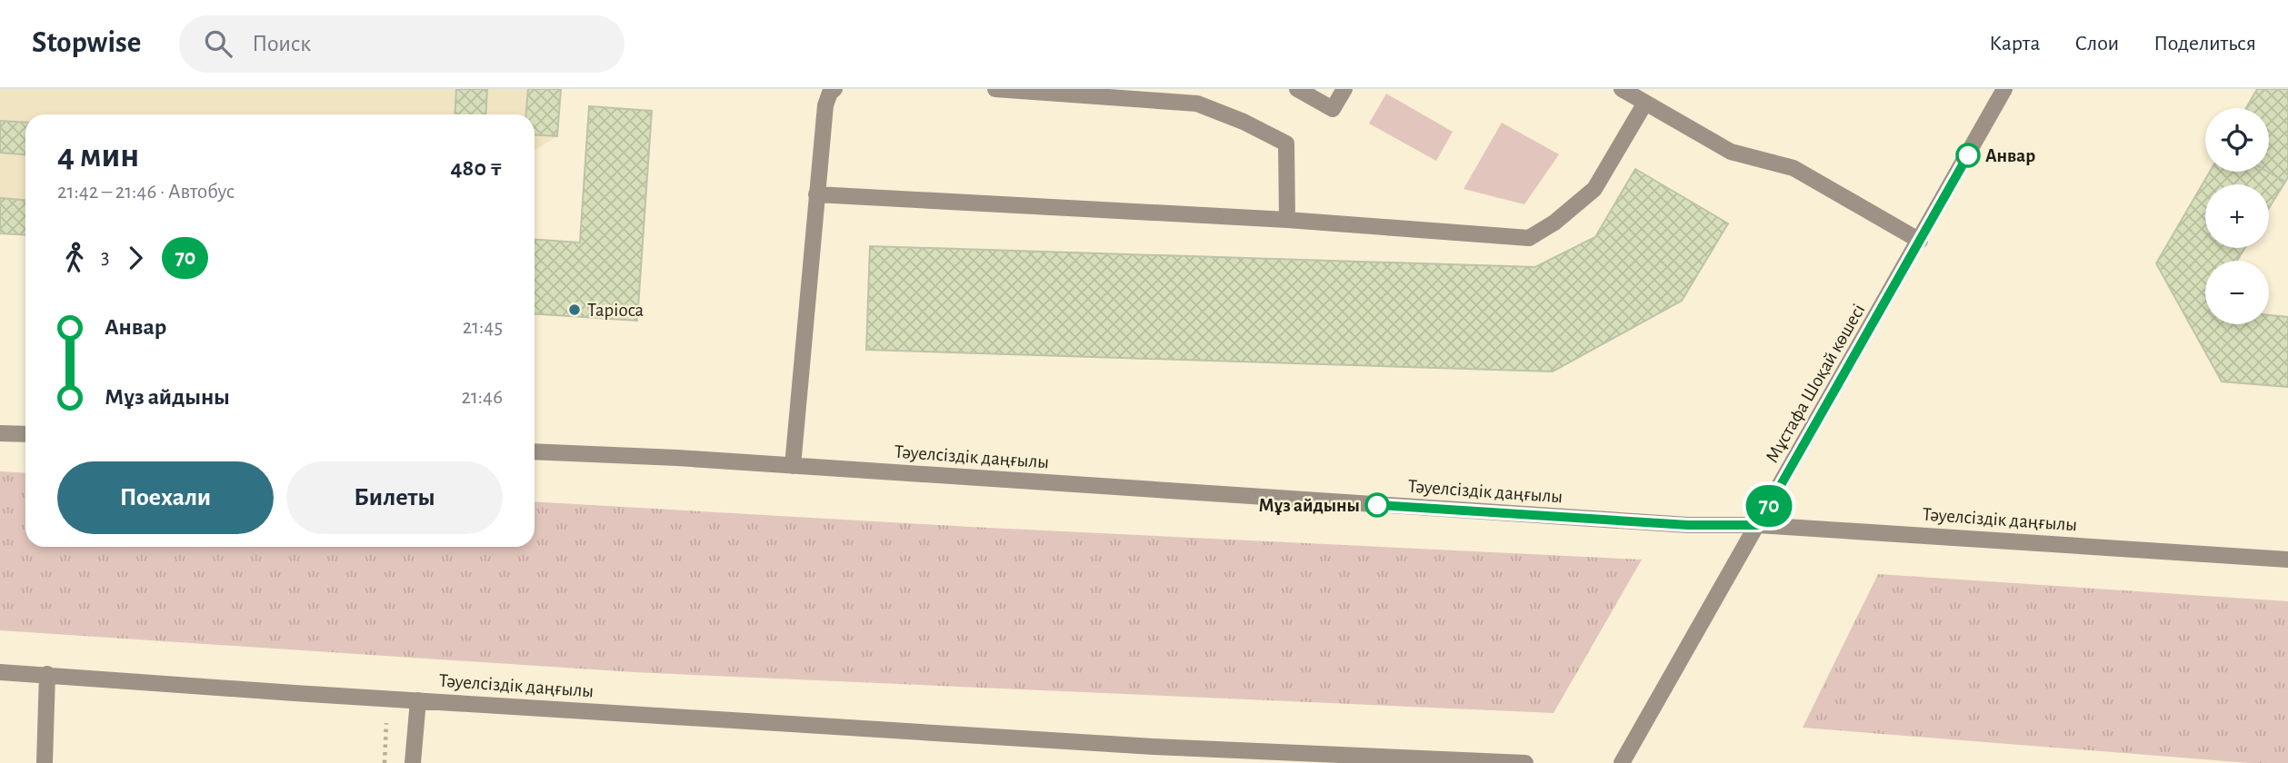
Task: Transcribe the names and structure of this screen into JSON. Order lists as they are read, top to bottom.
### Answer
{
  "streets": {
    "street": ["Мұстафа Шоқай көшесі", "Тәуелсіздік даңғылы"]
  },
  "crossings": [
    ["Мұстафа Шоқай көшесі", "Тәуелсіздік даңғылы"]
  ],
  "places": ["Анвар", "Tapioca", "Мұз айдыны"],
  "lines": ["bus line 70"],
  "page": {
    "header": "Stopwise",
    "search": "Поиск",
    "nav": ["Карта", "Слои", "Поделиться"],
    "on_map": "70",
    "map_buttons": ["+", "−"],
    "heading": ["4 мин", "21:42 – 21:46 · Автобус", "480 ₸"],
    "legs": ["3", "70"],
    "list": [
      {
        "name": "Анвар",
        "value": "21:45"
      },
      {
        "name": "Мұз айдыны",
        "value": "21:46"
      }
    ],
    "buttons": ["Поехали", "Билеты"]
  }
}
